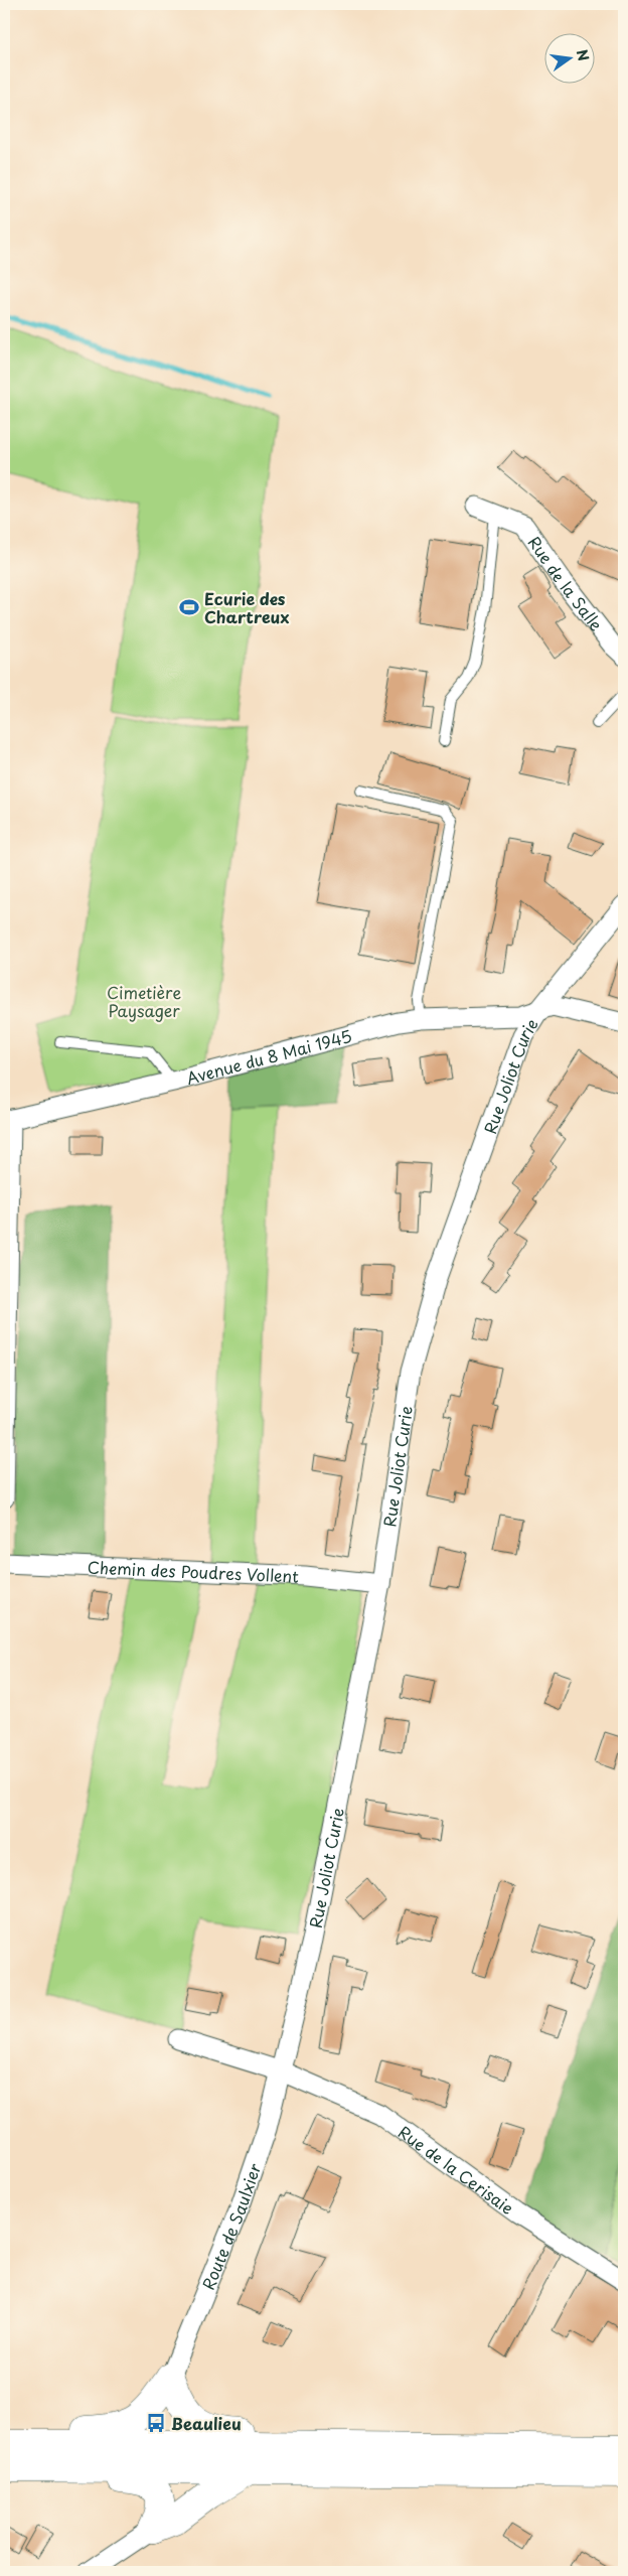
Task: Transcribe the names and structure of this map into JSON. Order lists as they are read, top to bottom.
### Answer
{
  "streets": {
    "street": [
      "Rue de la Salle",
      "Avenue du 8 Mai 1945",
      "Rue Joliot Curie",
      "Chemin des Poudres Vollent",
      "Rue de la Cerisaie",
      "Route de Saulxier"
    ]
  },
  "crossings": [
    ["Avenue du 8 Mai 1945", "Rue Joliot Curie"],
    ["Rue Joliot Curie", "Chemin des Poudres Vollent"],
    ["Rue Joliot Curie", "Rue de la Cerisaie"],
    ["Rue Joliot Curie", "Route de Saulxier"],
    ["Rue de la Cerisaie", "Route de Saulxier"]
  ],
  "parks": ["Cimetière Paysager"],
  "places": {
    "sports": ["Ecurie des Chartreux"],
    "bus stop": ["Beaulieu"]
  },
  "north": "right"
}
